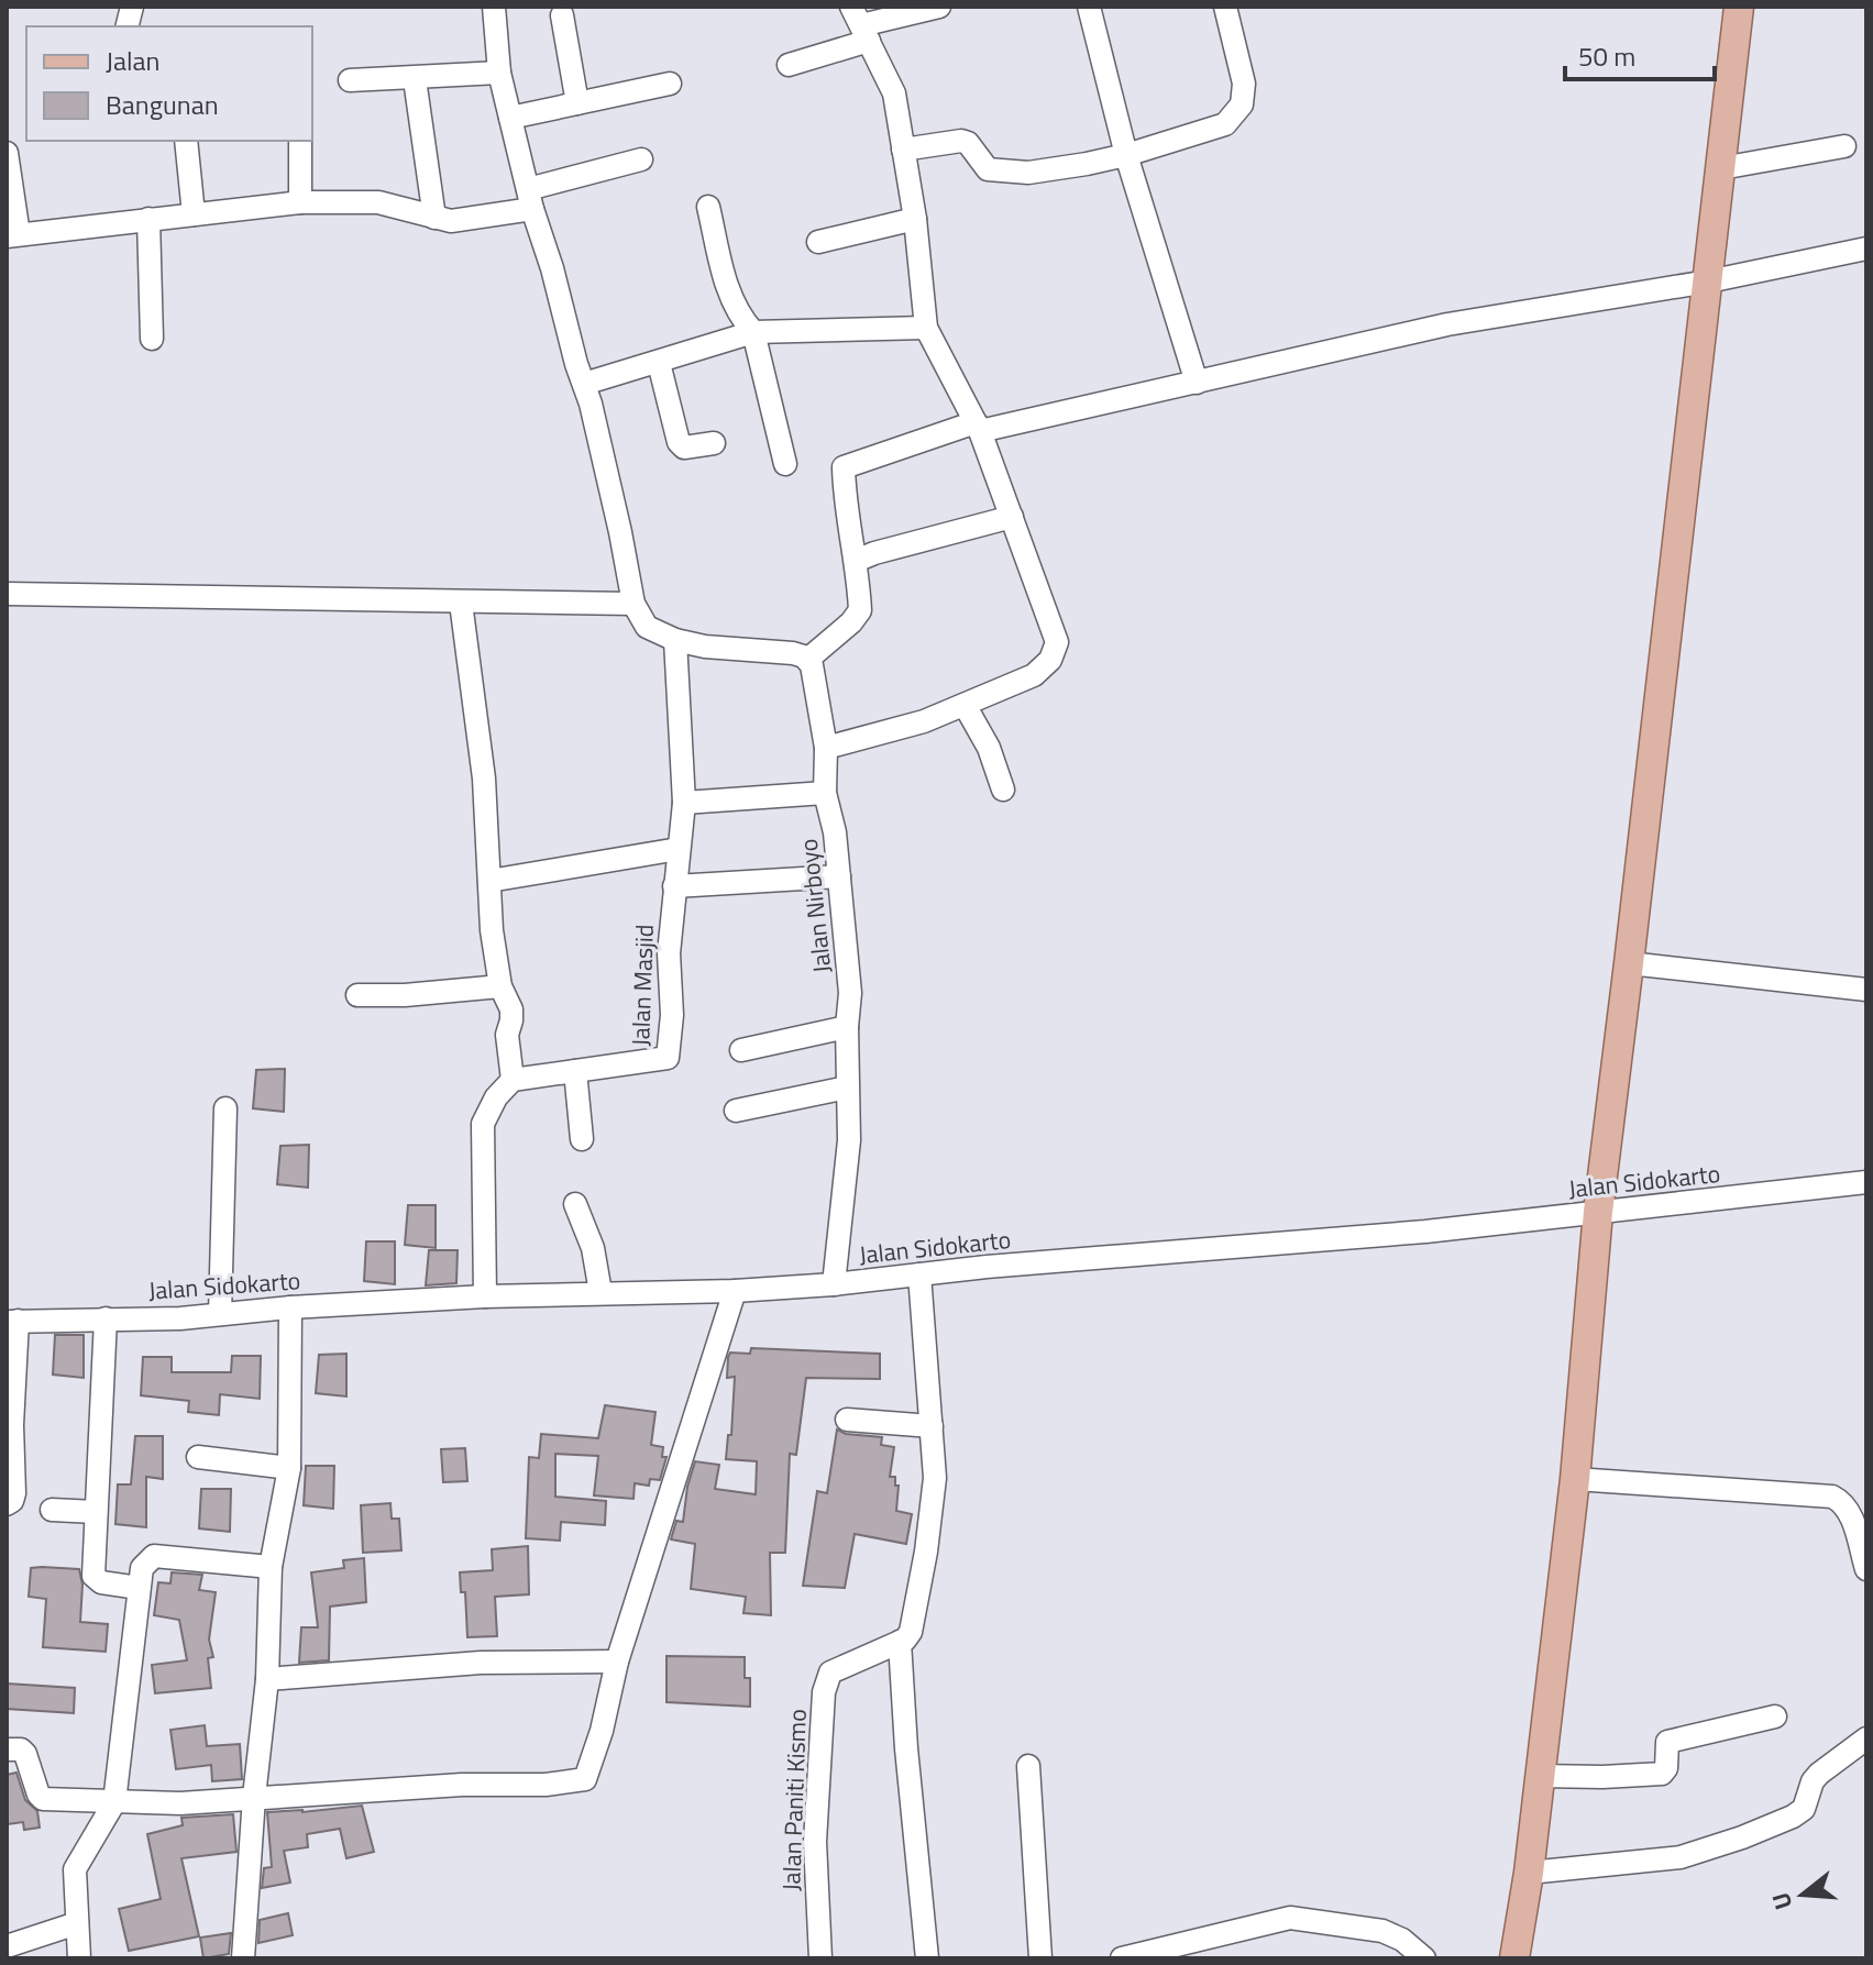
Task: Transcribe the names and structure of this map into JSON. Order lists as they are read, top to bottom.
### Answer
{
  "streets": {
    "street": [
      "Jalan Nirboyo",
      "Jalan Masjid",
      "Jalan Sidokarto",
      "Jalan Paniti Kismo"
    ]
  },
  "crossings": [
    ["Jalan Nirboyo", "Jalan Sidokarto"]
  ],
  "legend": ["Jalan", "Bangunan"],
  "scale_bar": "50 m",
  "north": "left"
}
